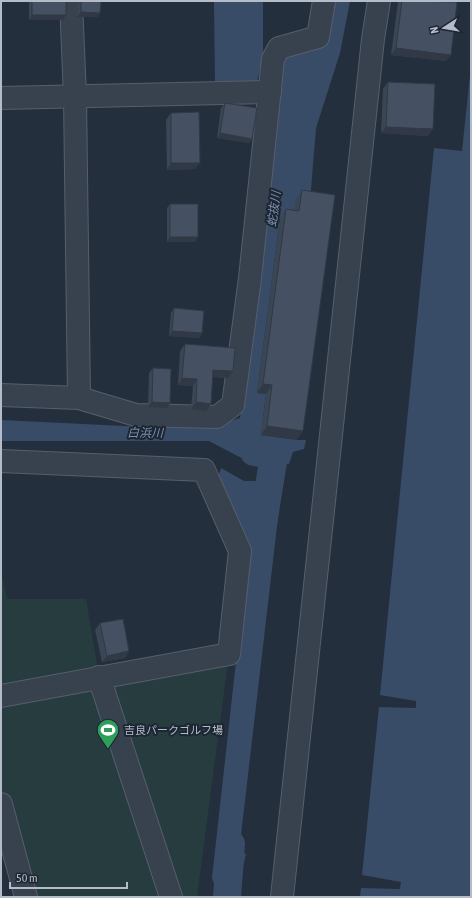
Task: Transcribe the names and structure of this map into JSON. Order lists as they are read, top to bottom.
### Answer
{
  "water": ["蛇抜川", "白浜川"],
  "places": {
    "sports": ["吉良パークゴルフ場"]
  },
  "scale_bar": "50 m",
  "north": "left"
}
